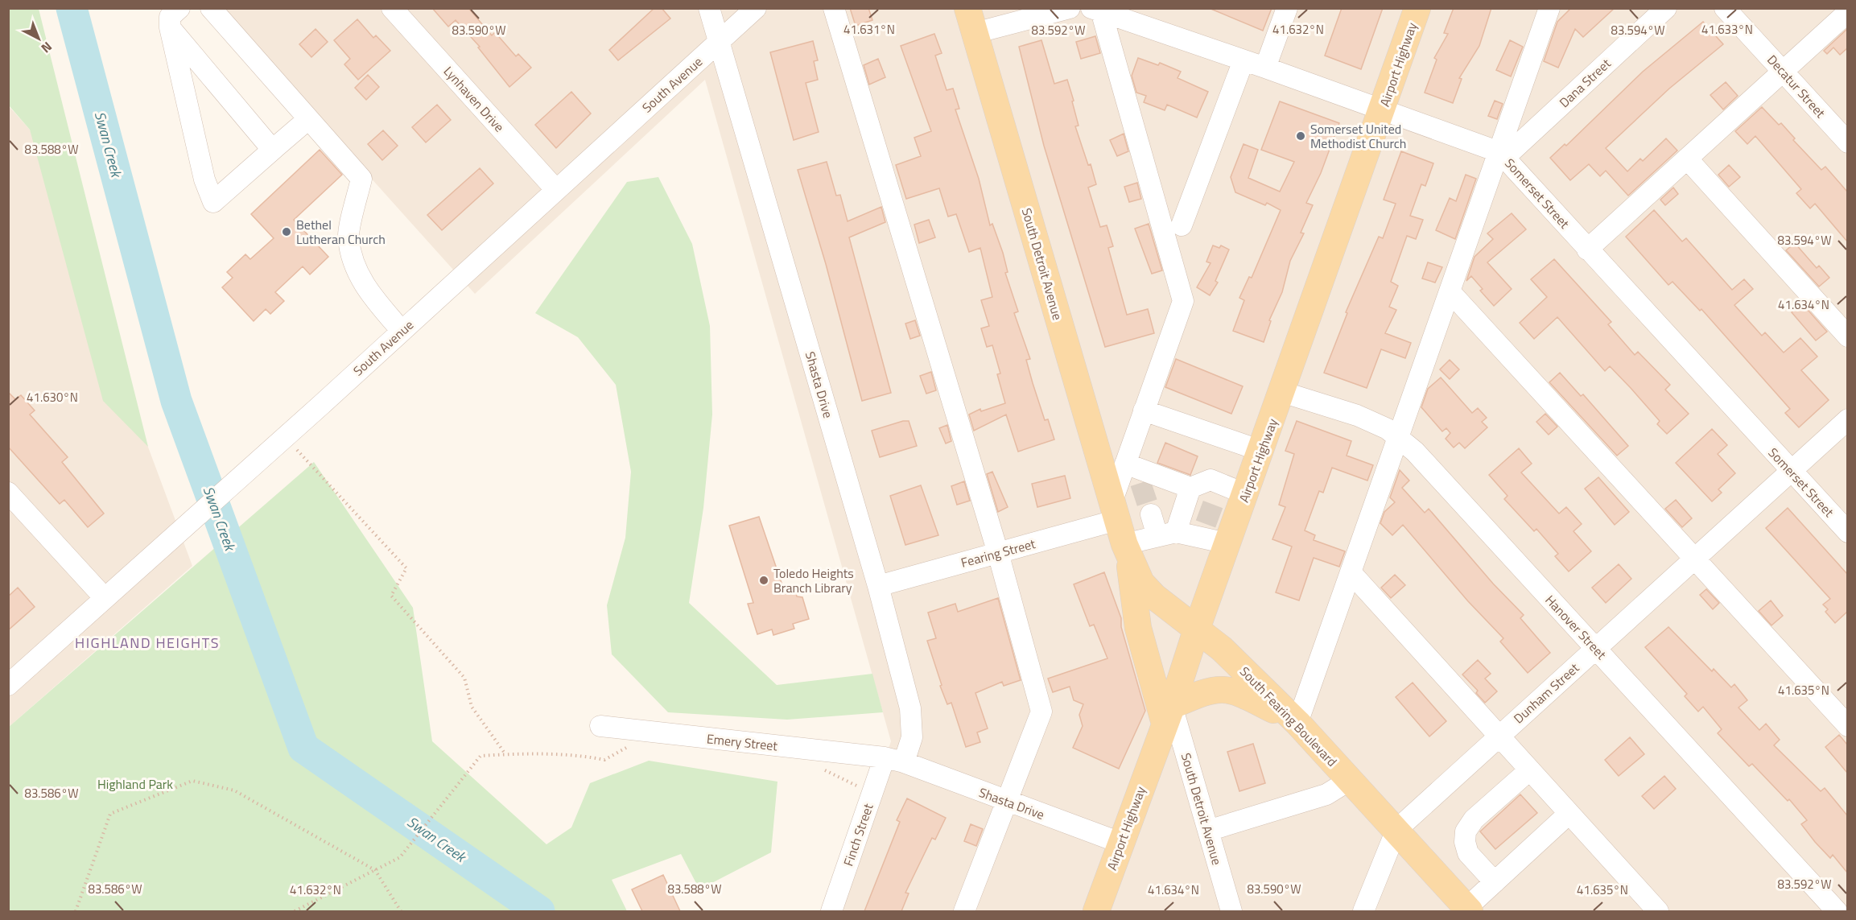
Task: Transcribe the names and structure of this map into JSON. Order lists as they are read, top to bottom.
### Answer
{
  "streets": {
    "main road": ["Airport Highway", "South Detroit Avenue", "South Fearing Boulevard"],
    "street": [
      "Dana Street",
      "South Avenue",
      "Decatur Street",
      "Lynhaven Drive",
      "Somerset Street",
      "Shasta Drive",
      "Fearing Street",
      "Hanover Street",
      "Dunham Street",
      "Emery Street",
      "Finch Street"
    ]
  },
  "crossings": [
    ["Airport Highway", "Somerset Street"],
    ["Airport Highway", "South Detroit Avenue"],
    ["Airport Highway", "Shasta Drive"],
    ["Airport Highway", "Hanover Street"],
    ["Airport Highway", "South Fearing Boulevard"],
    ["Dana Street", "Somerset Street"],
    ["South Avenue", "Lynhaven Drive"],
    ["South Avenue", "Shasta Drive"],
    ["Somerset Street", "Dunham Street"],
    ["South Detroit Avenue", "Fearing Street"],
    ["South Detroit Avenue", "South Fearing Boulevard"],
    ["Shasta Drive", "Fearing Street"],
    ["Shasta Drive", "Emery Street"],
    ["Shasta Drive", "Finch Street"],
    ["Fearing Street", "South Fearing Boulevard"],
    ["Hanover Street", "Dunham Street"],
    ["Dunham Street", "South Fearing Boulevard"],
    ["Emery Street", "Finch Street"]
  ],
  "districts": ["HIGHLAND HEIGHTS"],
  "water": ["Swan Creek"],
  "parks": ["Highland Park"],
  "places": ["Somerset United Methodist Church", "Bethel Lutheran Church", "Toledo Heights Branch Library"],
  "north": "bottom right",
  "coordinates": [
    "41.631°N",
    "41.632°N",
    "41.633°N",
    "83.590°W",
    "83.592°W",
    "83.594°W",
    "83.588°W",
    "41.634°N",
    "41.630°N",
    "41.635°N",
    "83.586°W"
  ]
}
